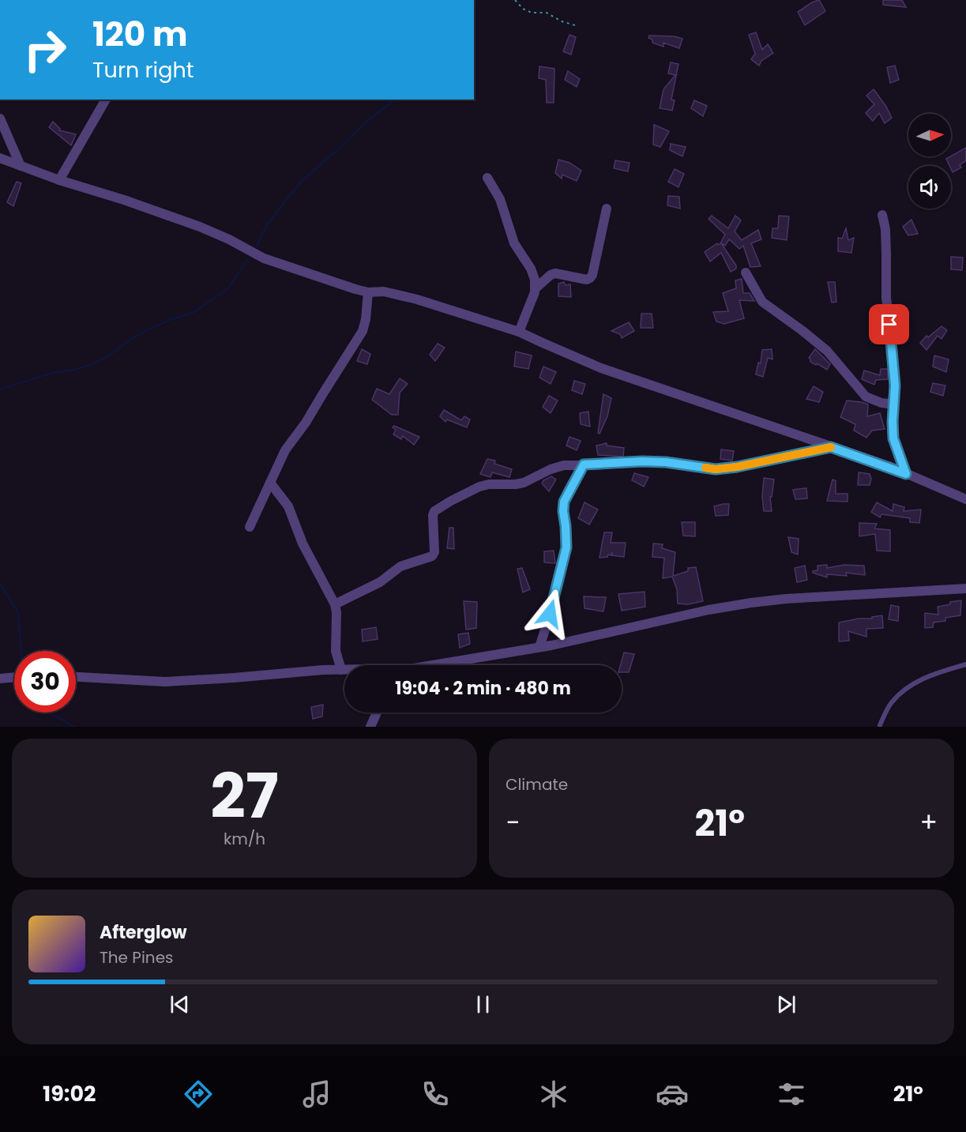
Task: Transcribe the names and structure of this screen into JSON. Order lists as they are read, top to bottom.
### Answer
{
  "north": "right",
  "page": {
    "turn": ["120 m", "Turn right"],
    "limit": "30",
    "trip": "19:04 · 2 min · 480 m",
    "tile": [
      ["27", "km/h"],
      "Climate"
    ],
    "heat": ["−", "21°", "+"],
    "song": ["Afterglow", "The Pines"],
    "tabs": ["19:02", "21°"]
  }
}
